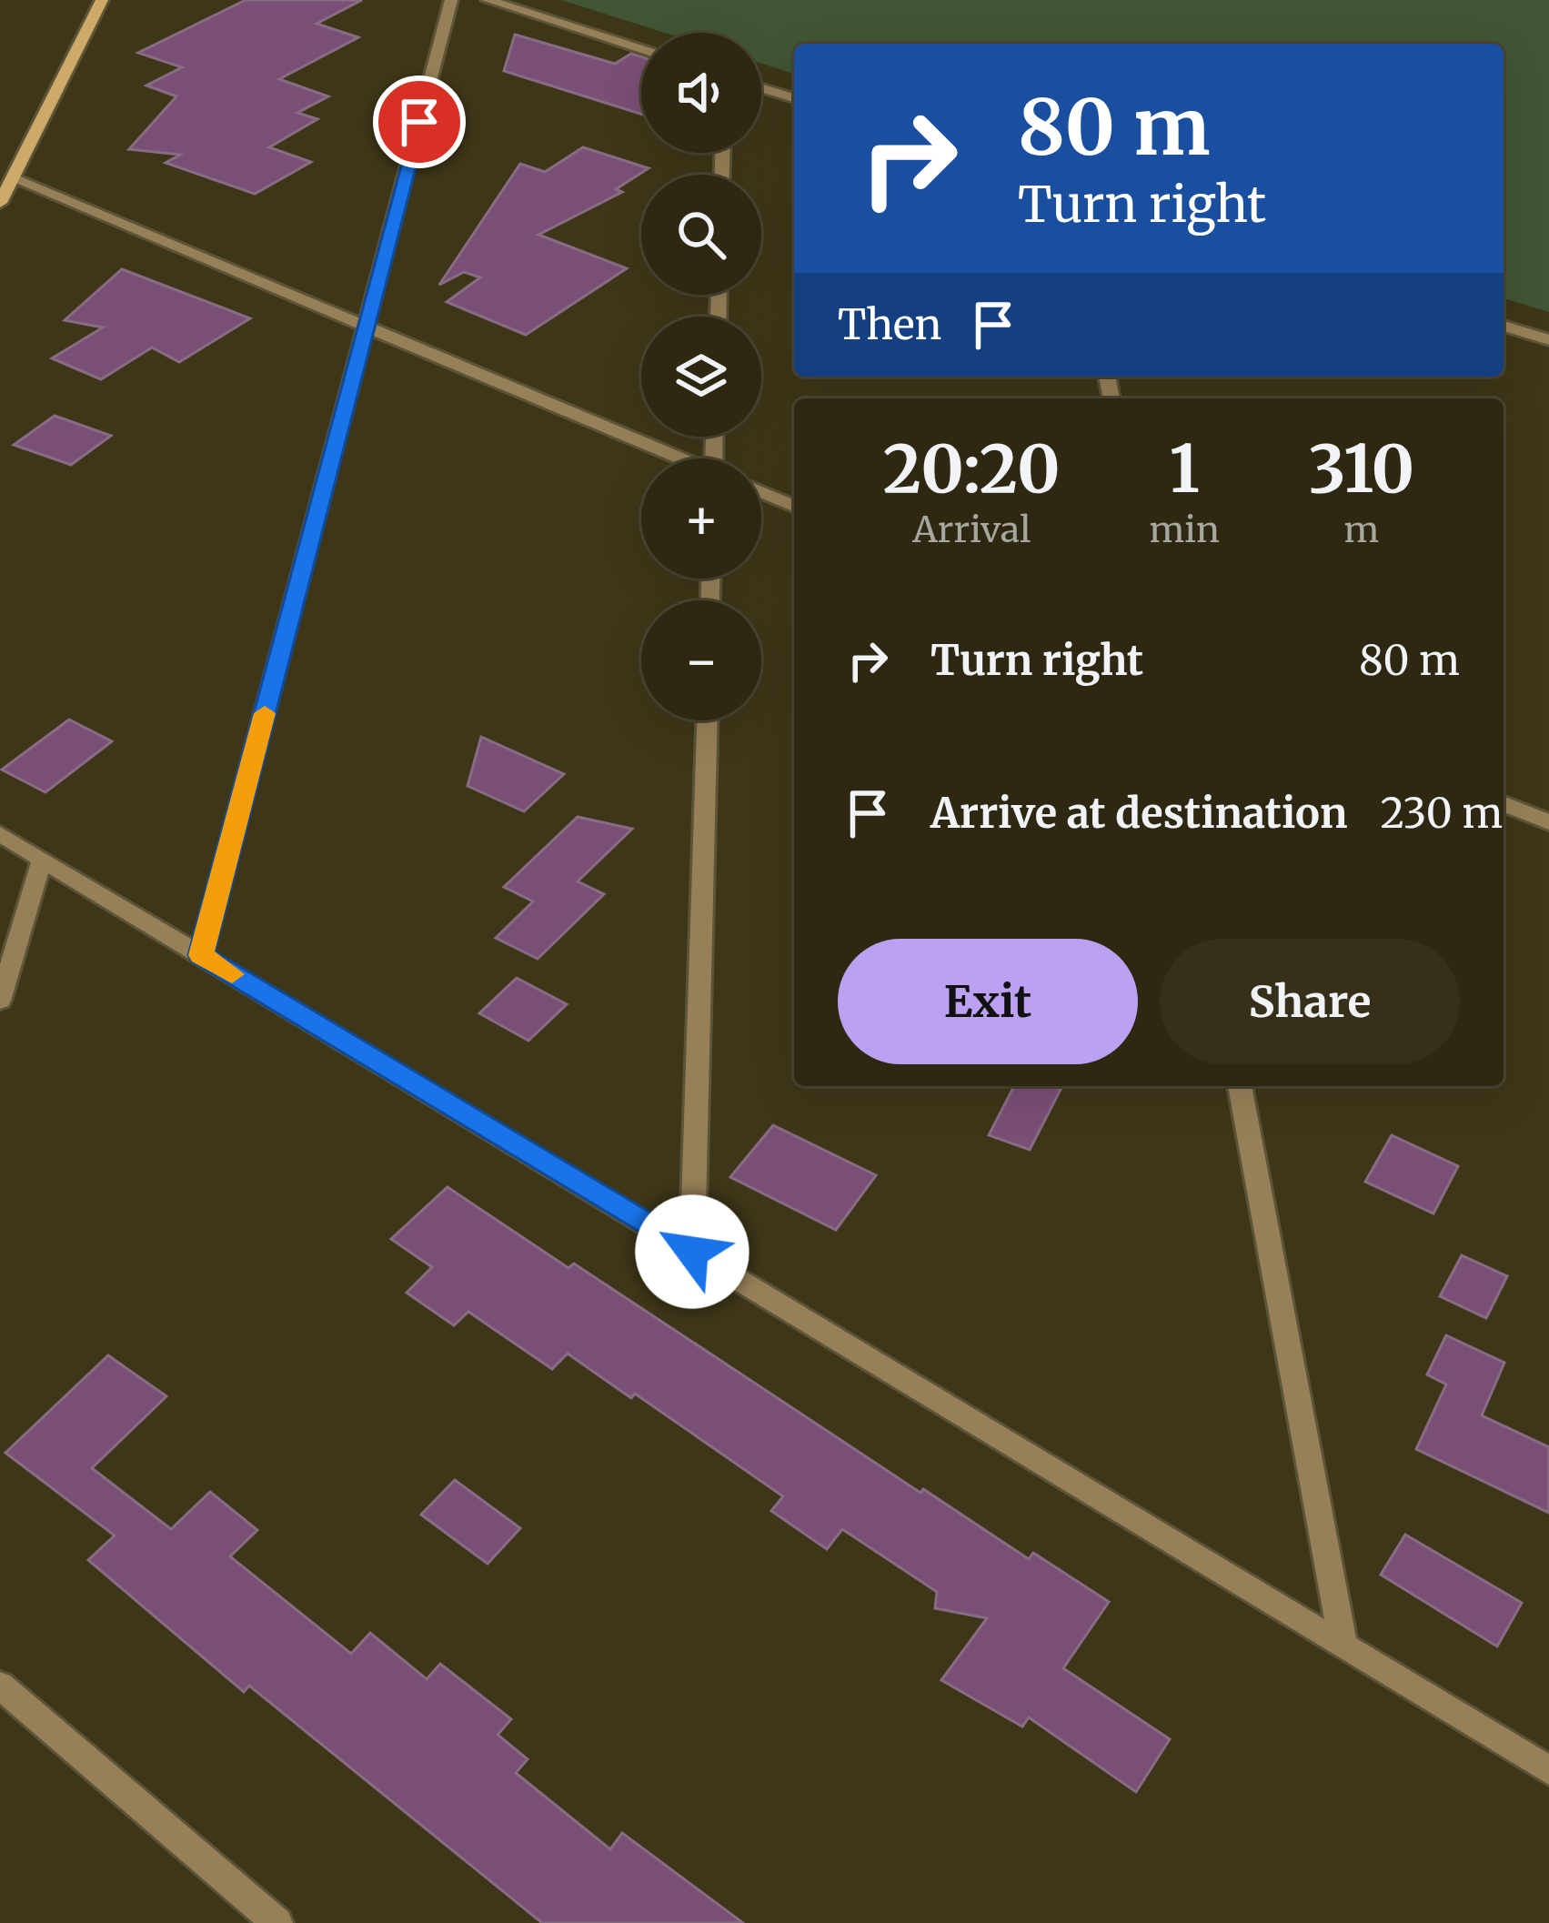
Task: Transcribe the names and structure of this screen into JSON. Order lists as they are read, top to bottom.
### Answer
{
  "page": {
    "map_buttons": ["+", "−"],
    "turn": ["80 m", "Turn right"],
    "then": "Then",
    "eta": [
      "20:20",
      "Arrival",
      "1",
      "min",
      "310",
      "m"
    ],
    "list": [
      {
        "name": "Turn right",
        "value": "80 m"
      },
      {
        "name": "Arrive at destination",
        "value": "230 m"
      }
    ],
    "buttons": ["Exit", "Share"]
  }
}
